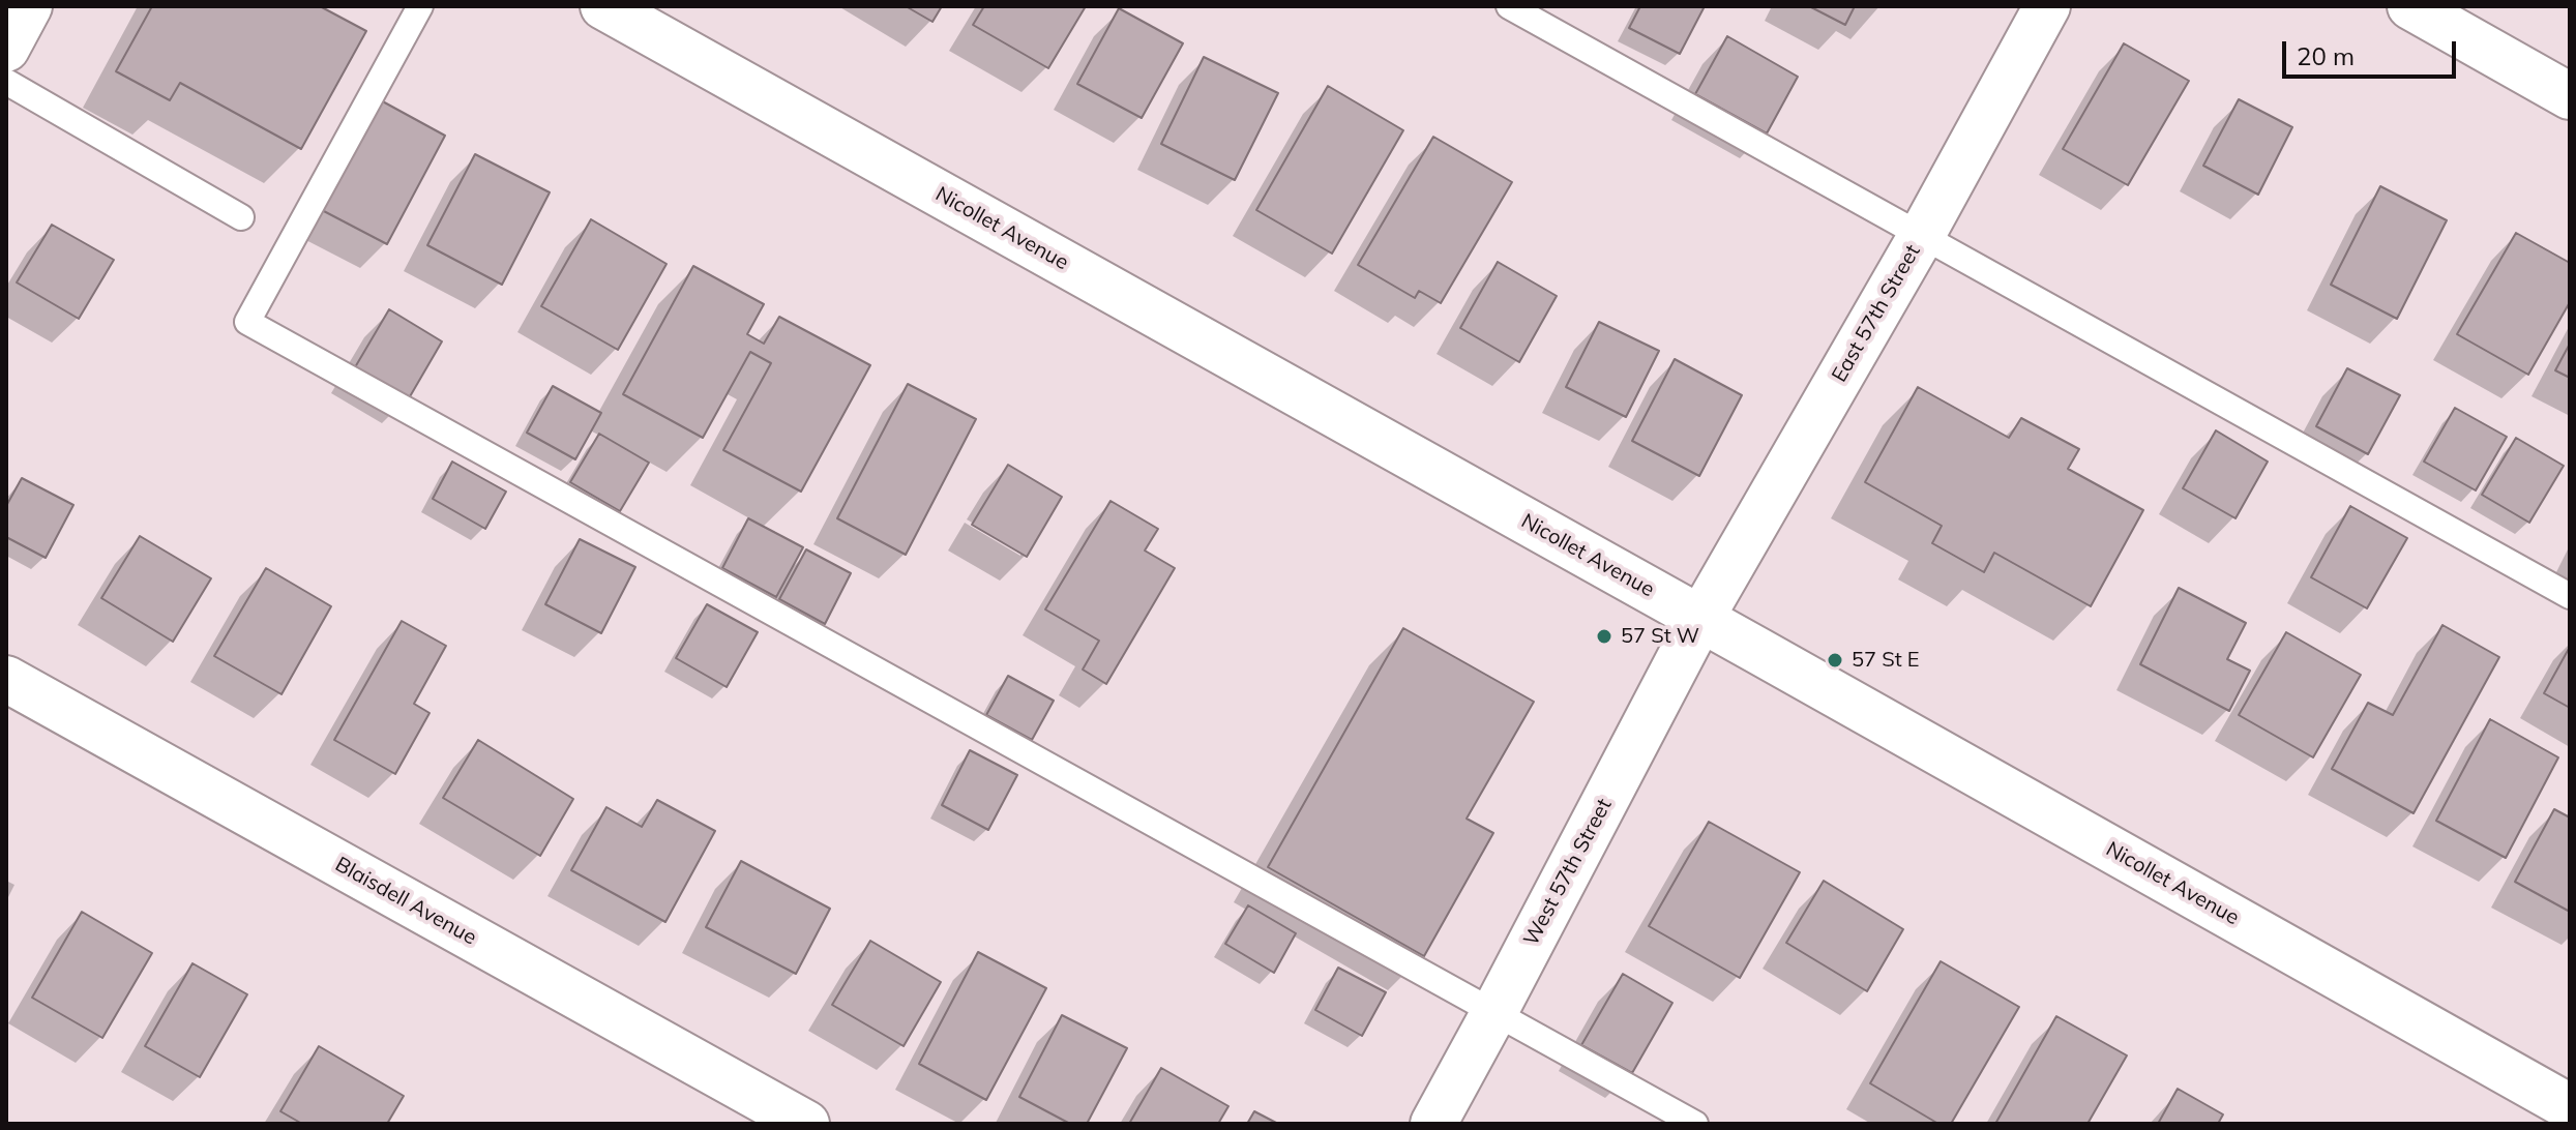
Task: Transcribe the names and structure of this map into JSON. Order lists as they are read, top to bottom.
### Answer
{
  "streets": {
    "street": [
      "Nicollet Avenue",
      "East 57th Street",
      "West 57th Street",
      "Blaisdell Avenue"
    ]
  },
  "crossings": [
    ["Nicollet Avenue", "East 57th Street"],
    ["Nicollet Avenue", "West 57th Street"],
    ["East 57th Street", "West 57th Street"]
  ],
  "places": ["57 St W", "57 St E"],
  "scale_bar": "20 m"
}
